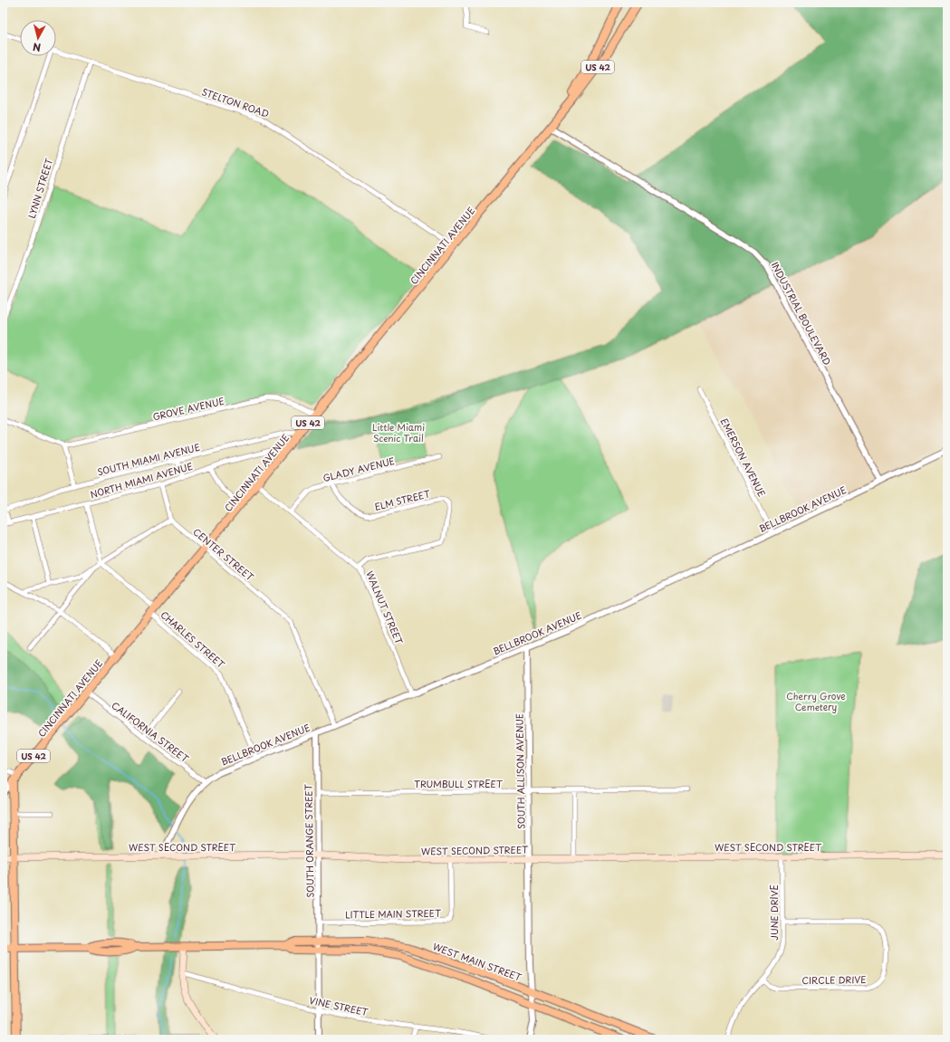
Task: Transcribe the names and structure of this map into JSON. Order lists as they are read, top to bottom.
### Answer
{
  "streets": {
    "main road": [
      "US 42",
      "CINCINNATI AVENUE",
      "WEST SECOND STREET",
      "WEST MAIN STREET"
    ],
    "street": [
      "STELTON ROAD",
      "LYNN STREET",
      "INDUSTRIAL BOULEVARD",
      "GROVE AVENUE",
      "EMERSON AVENUE",
      "SOUTH MIAMI AVENUE",
      "GLADY AVENUE",
      "NORTH MIAMI AVENUE",
      "ELM STREET",
      "BELLBROOK AVENUE",
      "CENTER STREET",
      "WALNUT STREET",
      "CHARLES STREET",
      "CALIFORNIA STREET",
      "SOUTH ALLISON AVENUE",
      "TRUMBULL STREET",
      "SOUTH ORANGE STREET",
      "JUNE DRIVE",
      "LITTLE MAIN STREET",
      "CIRCLE DRIVE",
      "VINE STREET"
    ]
  },
  "crossings": [
    ["STELTON ROAD", "LYNN STREET"],
    ["STELTON ROAD", "CINCINNATI AVENUE"],
    ["CINCINNATI AVENUE", "INDUSTRIAL BOULEVARD"],
    ["CINCINNATI AVENUE", "GROVE AVENUE"],
    ["CINCINNATI AVENUE", "SOUTH MIAMI AVENUE"],
    ["CINCINNATI AVENUE", "NORTH MIAMI AVENUE"],
    ["CINCINNATI AVENUE", "CENTER STREET"],
    ["CINCINNATI AVENUE", "WALNUT STREET"],
    ["CINCINNATI AVENUE", "CHARLES STREET"],
    ["CINCINNATI AVENUE", "CALIFORNIA STREET"],
    ["INDUSTRIAL BOULEVARD", "BELLBROOK AVENUE"],
    ["EMERSON AVENUE", "BELLBROOK AVENUE"],
    ["GLADY AVENUE", "ELM STREET"],
    ["GLADY AVENUE", "WALNUT STREET"],
    ["ELM STREET", "WALNUT STREET"],
    ["BELLBROOK AVENUE", "CENTER STREET"],
    ["BELLBROOK AVENUE", "WALNUT STREET"],
    ["BELLBROOK AVENUE", "CHARLES STREET"],
    ["BELLBROOK AVENUE", "CALIFORNIA STREET"],
    ["BELLBROOK AVENUE", "SOUTH ALLISON AVENUE"],
    ["BELLBROOK AVENUE", "SOUTH ORANGE STREET"],
    ["BELLBROOK AVENUE", "WEST SECOND STREET"],
    ["SOUTH ALLISON AVENUE", "TRUMBULL STREET"],
    ["SOUTH ALLISON AVENUE", "WEST SECOND STREET"],
    ["SOUTH ALLISON AVENUE", "WEST MAIN STREET"],
    ["TRUMBULL STREET", "SOUTH ORANGE STREET"],
    ["SOUTH ORANGE STREET", "WEST SECOND STREET"],
    ["SOUTH ORANGE STREET", "LITTLE MAIN STREET"],
    ["SOUTH ORANGE STREET", "WEST MAIN STREET"],
    ["SOUTH ORANGE STREET", "VINE STREET"],
    ["WEST SECOND STREET", "JUNE DRIVE"],
    ["WEST SECOND STREET", "LITTLE MAIN STREET"],
    ["JUNE DRIVE", "CIRCLE DRIVE"]
  ],
  "parks": ["Little Miami Scenic Trail", "Cherry Grove Cemetery"],
  "north": "bottom"
}
